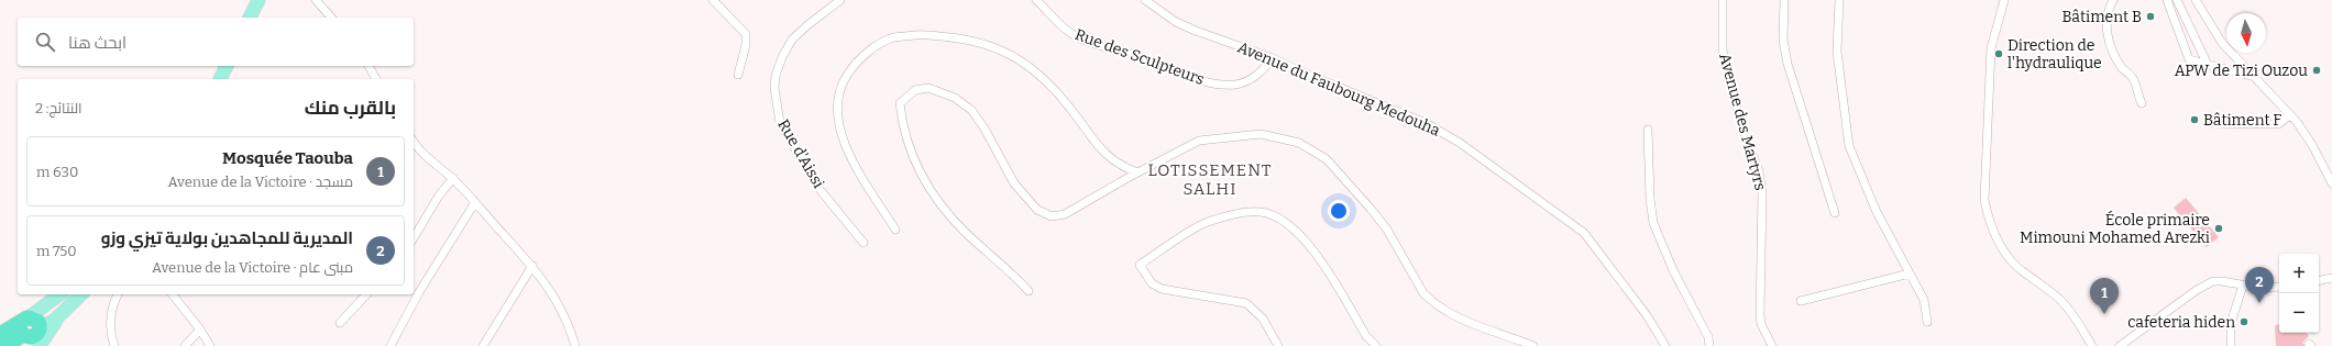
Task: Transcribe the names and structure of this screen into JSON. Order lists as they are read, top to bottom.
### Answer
{
  "streets": {
    "street": [
      "Rue des Sculpteurs",
      "Avenue du Faubourg Medouha",
      "Avenue des Martyrs",
      "Rue d'Aissi"
    ]
  },
  "crossings": [
    ["Rue des Sculpteurs", "Avenue du Faubourg Medouha"]
  ],
  "districts": ["LOTISSEMENT SALHI"],
  "places": [
    "Bâtiment B",
    "Direction de l'hydraulique",
    "APW de Tizi Ouzou",
    "Bâtiment F",
    "École primaire Mimouni Mohamed Arezki",
    "cafeteria hiden"
  ],
  "north": "bottom",
  "page": {
    "search": "ابحث هنا",
    "heading": ["بالقرب منك", "النتائج: 2"],
    "list": [
      {
        "mark": "1",
        "name": "Mosquée Taouba",
        "note": "مسجد · Avenue de la Victoire",
        "value": "630 m"
      },
      {
        "mark": "2",
        "name": "المديرية للمجاهدين بولاية تيزي وزو",
        "note": "مبنى عام · Avenue de la Victoire",
        "value": "750 m"
      }
    ],
    "map_buttons": ["+", "−"],
    "pins": ["2", "1"]
  }
}
